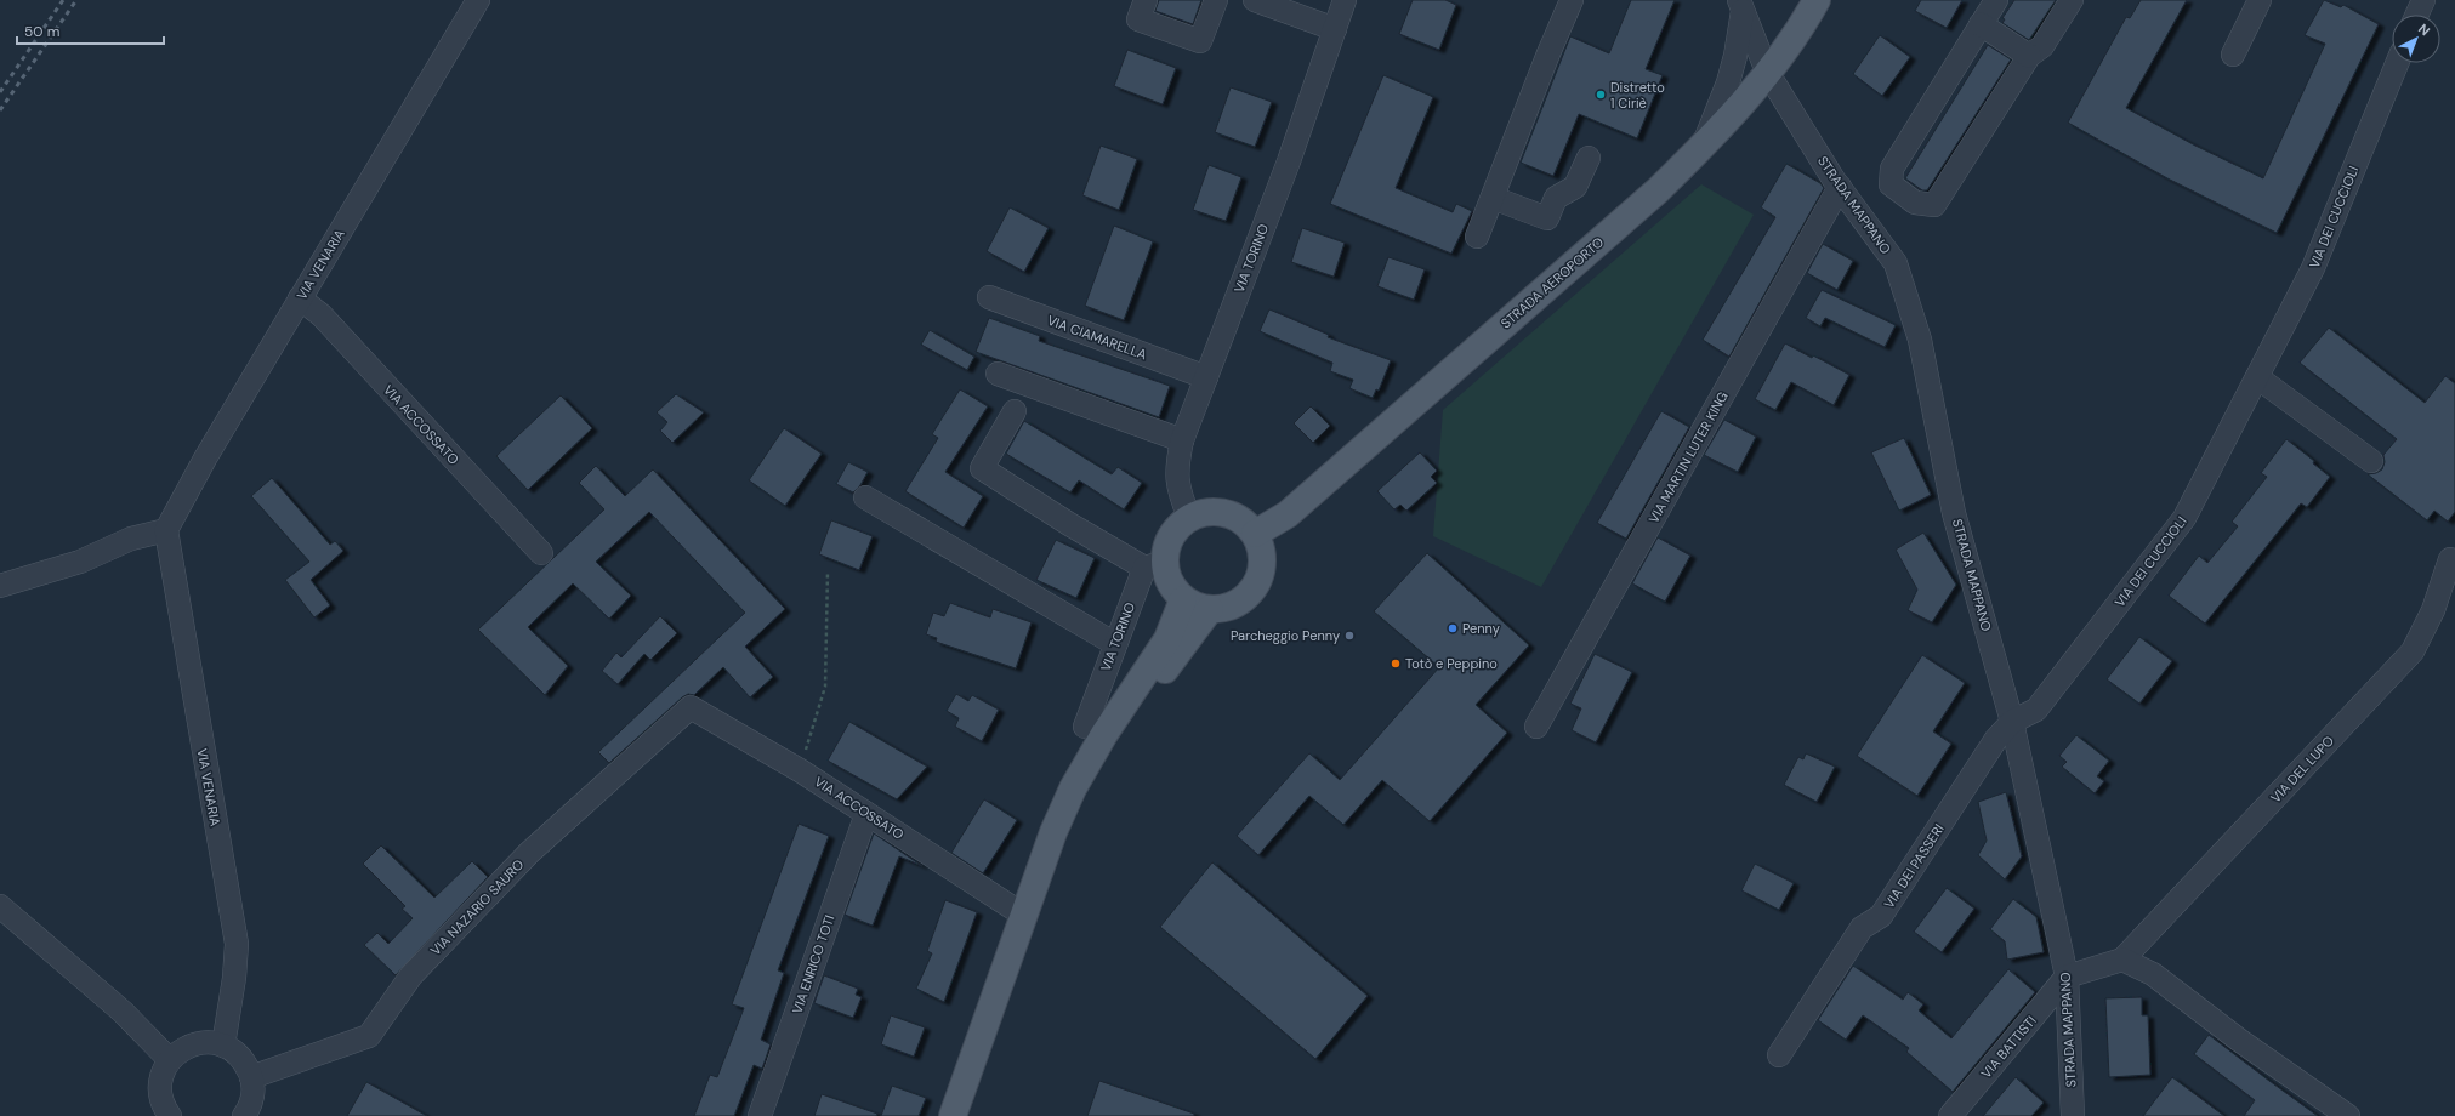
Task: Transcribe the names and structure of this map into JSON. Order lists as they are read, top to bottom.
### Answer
{
  "streets": {
    "main road": ["STRADA AEROPORTO"],
    "street": [
      "STRADA MAPPANO",
      "VIA DEI CUCCIOLI",
      "VIA TORINO",
      "VIA VENARIA",
      "VIA CIAMARELLA",
      "VIA ACCOSSATO",
      "VIA MARTIN LUTER KING",
      "VIA DEL LUPO",
      "VIA DEI PASSERI",
      "VIA NAZARIO SAURO",
      "VIA ENRICO TOTI",
      "VIA BATTISTI"
    ]
  },
  "crossings": [
    ["STRADA MAPPANO", "VIA DEI CUCCIOLI"],
    ["STRADA MAPPANO", "STRADA AEROPORTO"],
    ["STRADA MAPPANO", "VIA MARTIN LUTER KING"],
    ["STRADA MAPPANO", "VIA DEI PASSERI"],
    ["STRADA MAPPANO", "VIA BATTISTI"],
    ["VIA DEI CUCCIOLI", "VIA DEI PASSERI"],
    ["VIA TORINO", "STRADA AEROPORTO"],
    ["VIA TORINO", "VIA CIAMARELLA"],
    ["VIA VENARIA", "VIA ACCOSSATO"],
    ["VIA ACCOSSATO", "VIA NAZARIO SAURO"],
    ["VIA ACCOSSATO", "VIA ENRICO TOTI"]
  ],
  "places": [
    "Distretto 1 Ciriè",
    "Penny",
    "Parcheggio Penny",
    "Totò e Peppino"
  ],
  "scale_bar": "50 m",
  "north": "top right"
}
